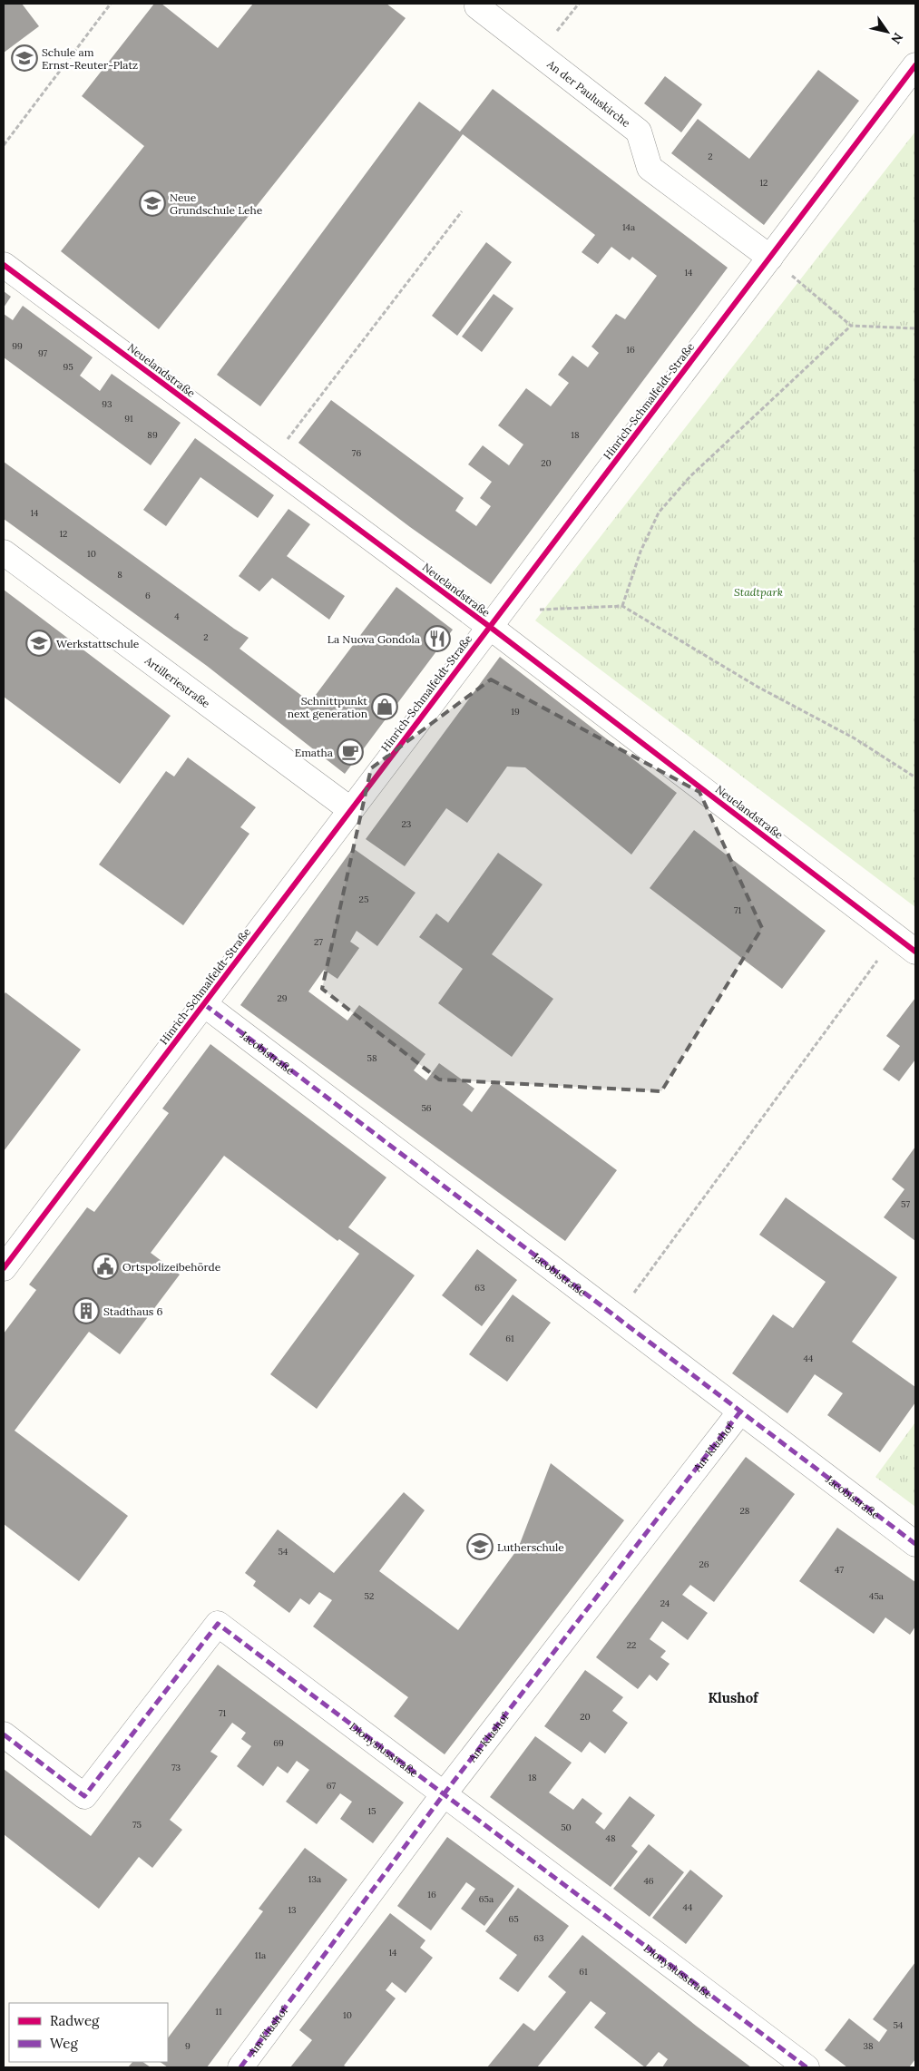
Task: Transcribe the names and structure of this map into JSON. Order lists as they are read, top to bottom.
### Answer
{
  "streets": {
    "street": [
      "An der Pauluskirche",
      "Neuelandstraße",
      "Hinrich-Schmalfeldt-Straße",
      "Artilleriestraße",
      "Jacobistraße",
      "Am Klushof",
      "Dionysiusstraße"
    ]
  },
  "crossings": [
    ["An der Pauluskirche", "Hinrich-Schmalfeldt-Straße"],
    ["Neuelandstraße", "Hinrich-Schmalfeldt-Straße"],
    ["Hinrich-Schmalfeldt-Straße", "Artilleriestraße"],
    ["Hinrich-Schmalfeldt-Straße", "Jacobistraße"],
    ["Jacobistraße", "Am Klushof"],
    ["Am Klushof", "Dionysiusstraße"]
  ],
  "districts": ["Klushof"],
  "parks": ["Stadtpark"],
  "places": {
    "school or university": [
      "Schule am Ernst-Reuter-Platz",
      "Neue Grundschule Lehe",
      "Werkstattschule",
      "Lutherschule"
    ],
    "restaurant": ["La Nuova Gondola"],
    "shop": ["Schnittpunkt next generation"],
    "cafe": ["Ematha"],
    "public building": ["Ortspolizeibehörde"],
    "building": ["Stadthaus 6"]
  },
  "house_numbers": [
    "2",
    "12",
    "14a",
    "14",
    "99",
    "16",
    "97",
    "95",
    "93",
    "91",
    "89",
    "18",
    "76",
    "20",
    "14",
    "12",
    "10",
    "8",
    "6",
    "4",
    "2",
    "19",
    "23",
    "25",
    "71",
    "27",
    "29",
    "58",
    "56",
    "57",
    "63",
    "61",
    "44",
    "28",
    "54",
    "26",
    "47",
    "52",
    "45a",
    "24",
    "22",
    "71",
    "20",
    "69",
    "73",
    "18",
    "67",
    "15",
    "75",
    "50",
    "48",
    "13a",
    "46",
    "16",
    "65a",
    "44",
    "13",
    "65",
    "63",
    "14",
    "11a",
    "61",
    "11",
    "10",
    "54",
    "9",
    "38"
  ],
  "legend": ["Radweg", "Weg"],
  "north": "bottom right"
}
